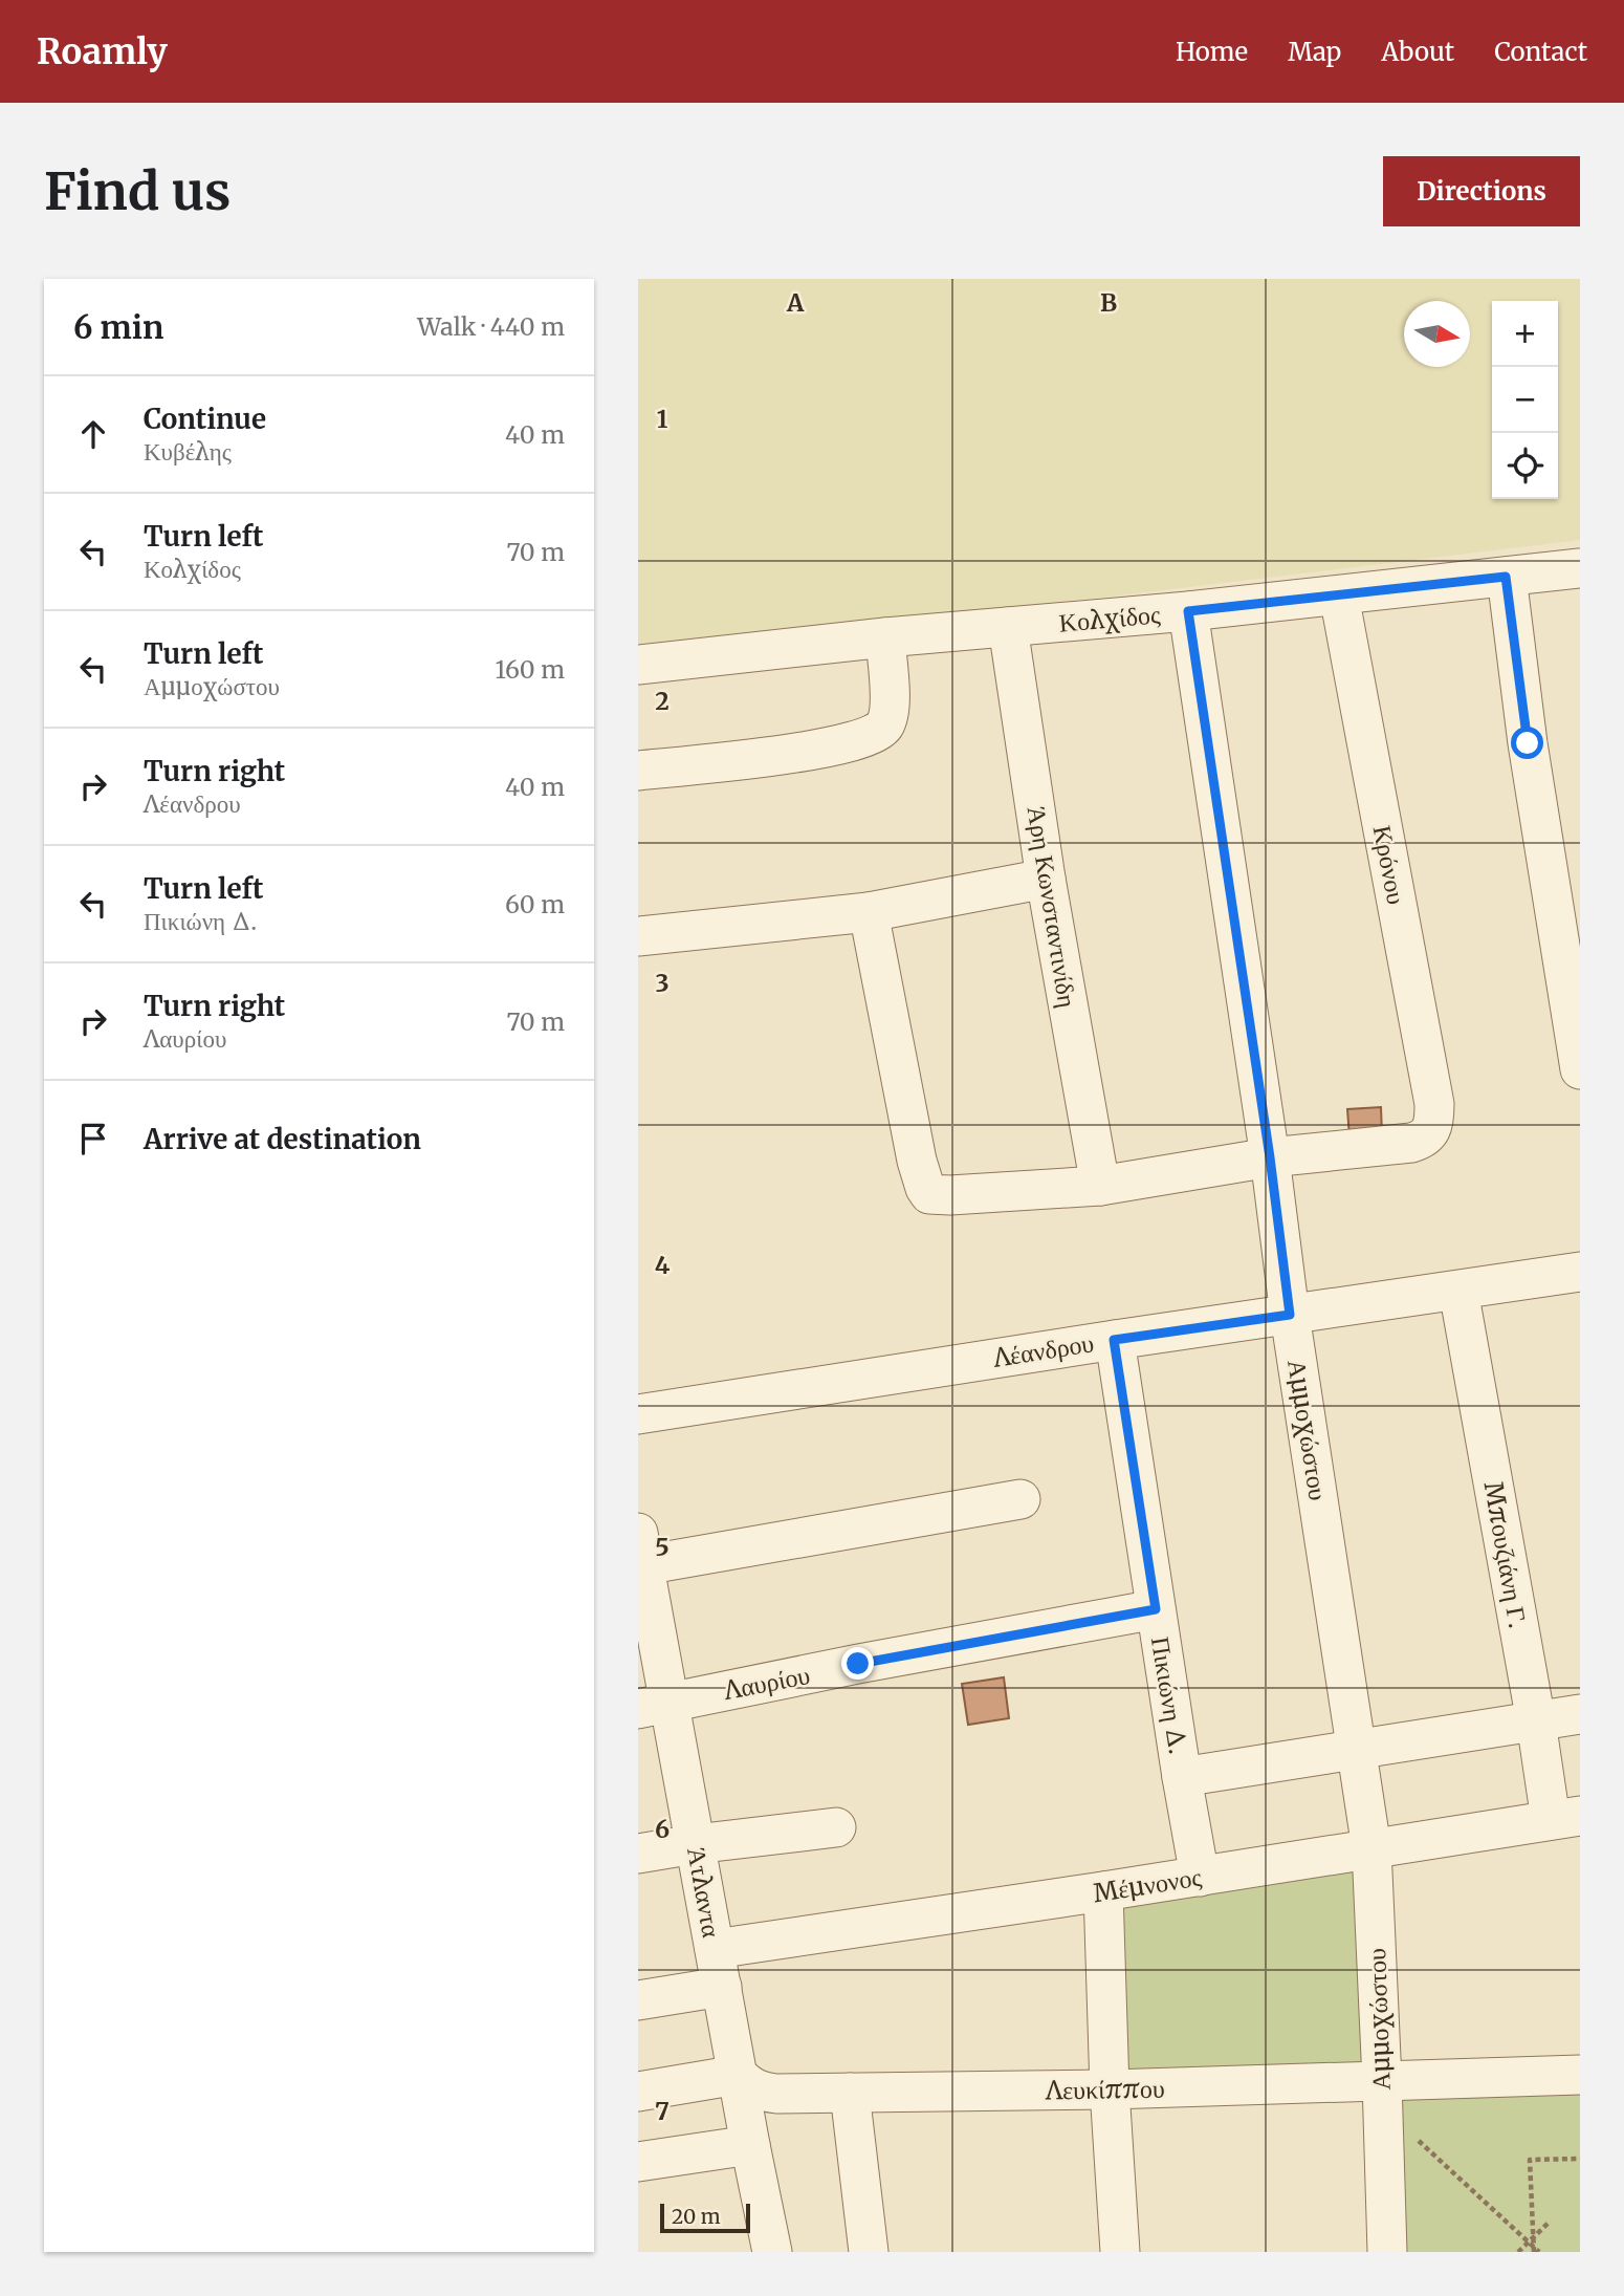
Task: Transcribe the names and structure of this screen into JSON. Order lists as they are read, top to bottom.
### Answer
{
  "streets": {
    "street": [
      "Κολχίδος",
      "Κρόνου",
      "Άρη Κωνσταντινίδη",
      "Λέανδρου",
      "Αμμοχώστου",
      "Μπουζιάνη Γ.",
      "Λαυρίου",
      "Πικιώνη Δ.",
      "Μέμνονος",
      "Άτλαντα",
      "Λευκίππου"
    ]
  },
  "crossings": [
    ["Κολχίδος", "Κρόνου"],
    ["Κολχίδος", "Άρη Κωνσταντινίδη"],
    ["Κολχίδος", "Αμμοχώστου"],
    ["Κρόνου", "Αμμοχώστου"],
    ["Λέανδρου", "Αμμοχώστου"],
    ["Λέανδρου", "Μπουζιάνη Γ."],
    ["Λέανδρου", "Πικιώνη Δ."],
    ["Αμμοχώστου", "Μέμνονος"],
    ["Αμμοχώστου", "Λευκίππου"],
    ["Μπουζιάνη Γ.", "Μέμνονος"],
    ["Λαυρίου", "Πικιώνη Δ."],
    ["Λαυρίου", "Άτλαντα"],
    ["Πικιώνη Δ.", "Μέμνονος"],
    ["Μέμνονος", "Άτλαντα"],
    ["Άτλαντα", "Λευκίππου"]
  ],
  "scale_bar": "20 m",
  "north": "right",
  "page": {
    "header": "Roamly",
    "nav": [
      "Home",
      "Map",
      "About",
      "Contact"
    ],
    "buttons": "Directions",
    "title": "Find us",
    "heading": ["6 min", "Walk · 440 m"],
    "map_buttons": ["+", "−"],
    "list": [
      ["Continue", "Κυβέλης", "40 m"],
      ["Turn left", "Κολχίδος", "70 m"],
      ["Turn left", "Αμμοχώστου", "160 m"],
      ["Turn right", "Λέανδρου", "40 m"],
      ["Turn left", "Πικιώνη Δ.", "60 m"],
      ["Turn right", "Λαυρίου", "70 m"],
      "Arrive at destination"
    ],
    "scale": "20 m"
  },
  "grid": {
    "columns": ["A", "B"],
    "rows": [
      "1",
      "2",
      "3",
      "4",
      "5",
      "6",
      "7"
    ]
  }
}
